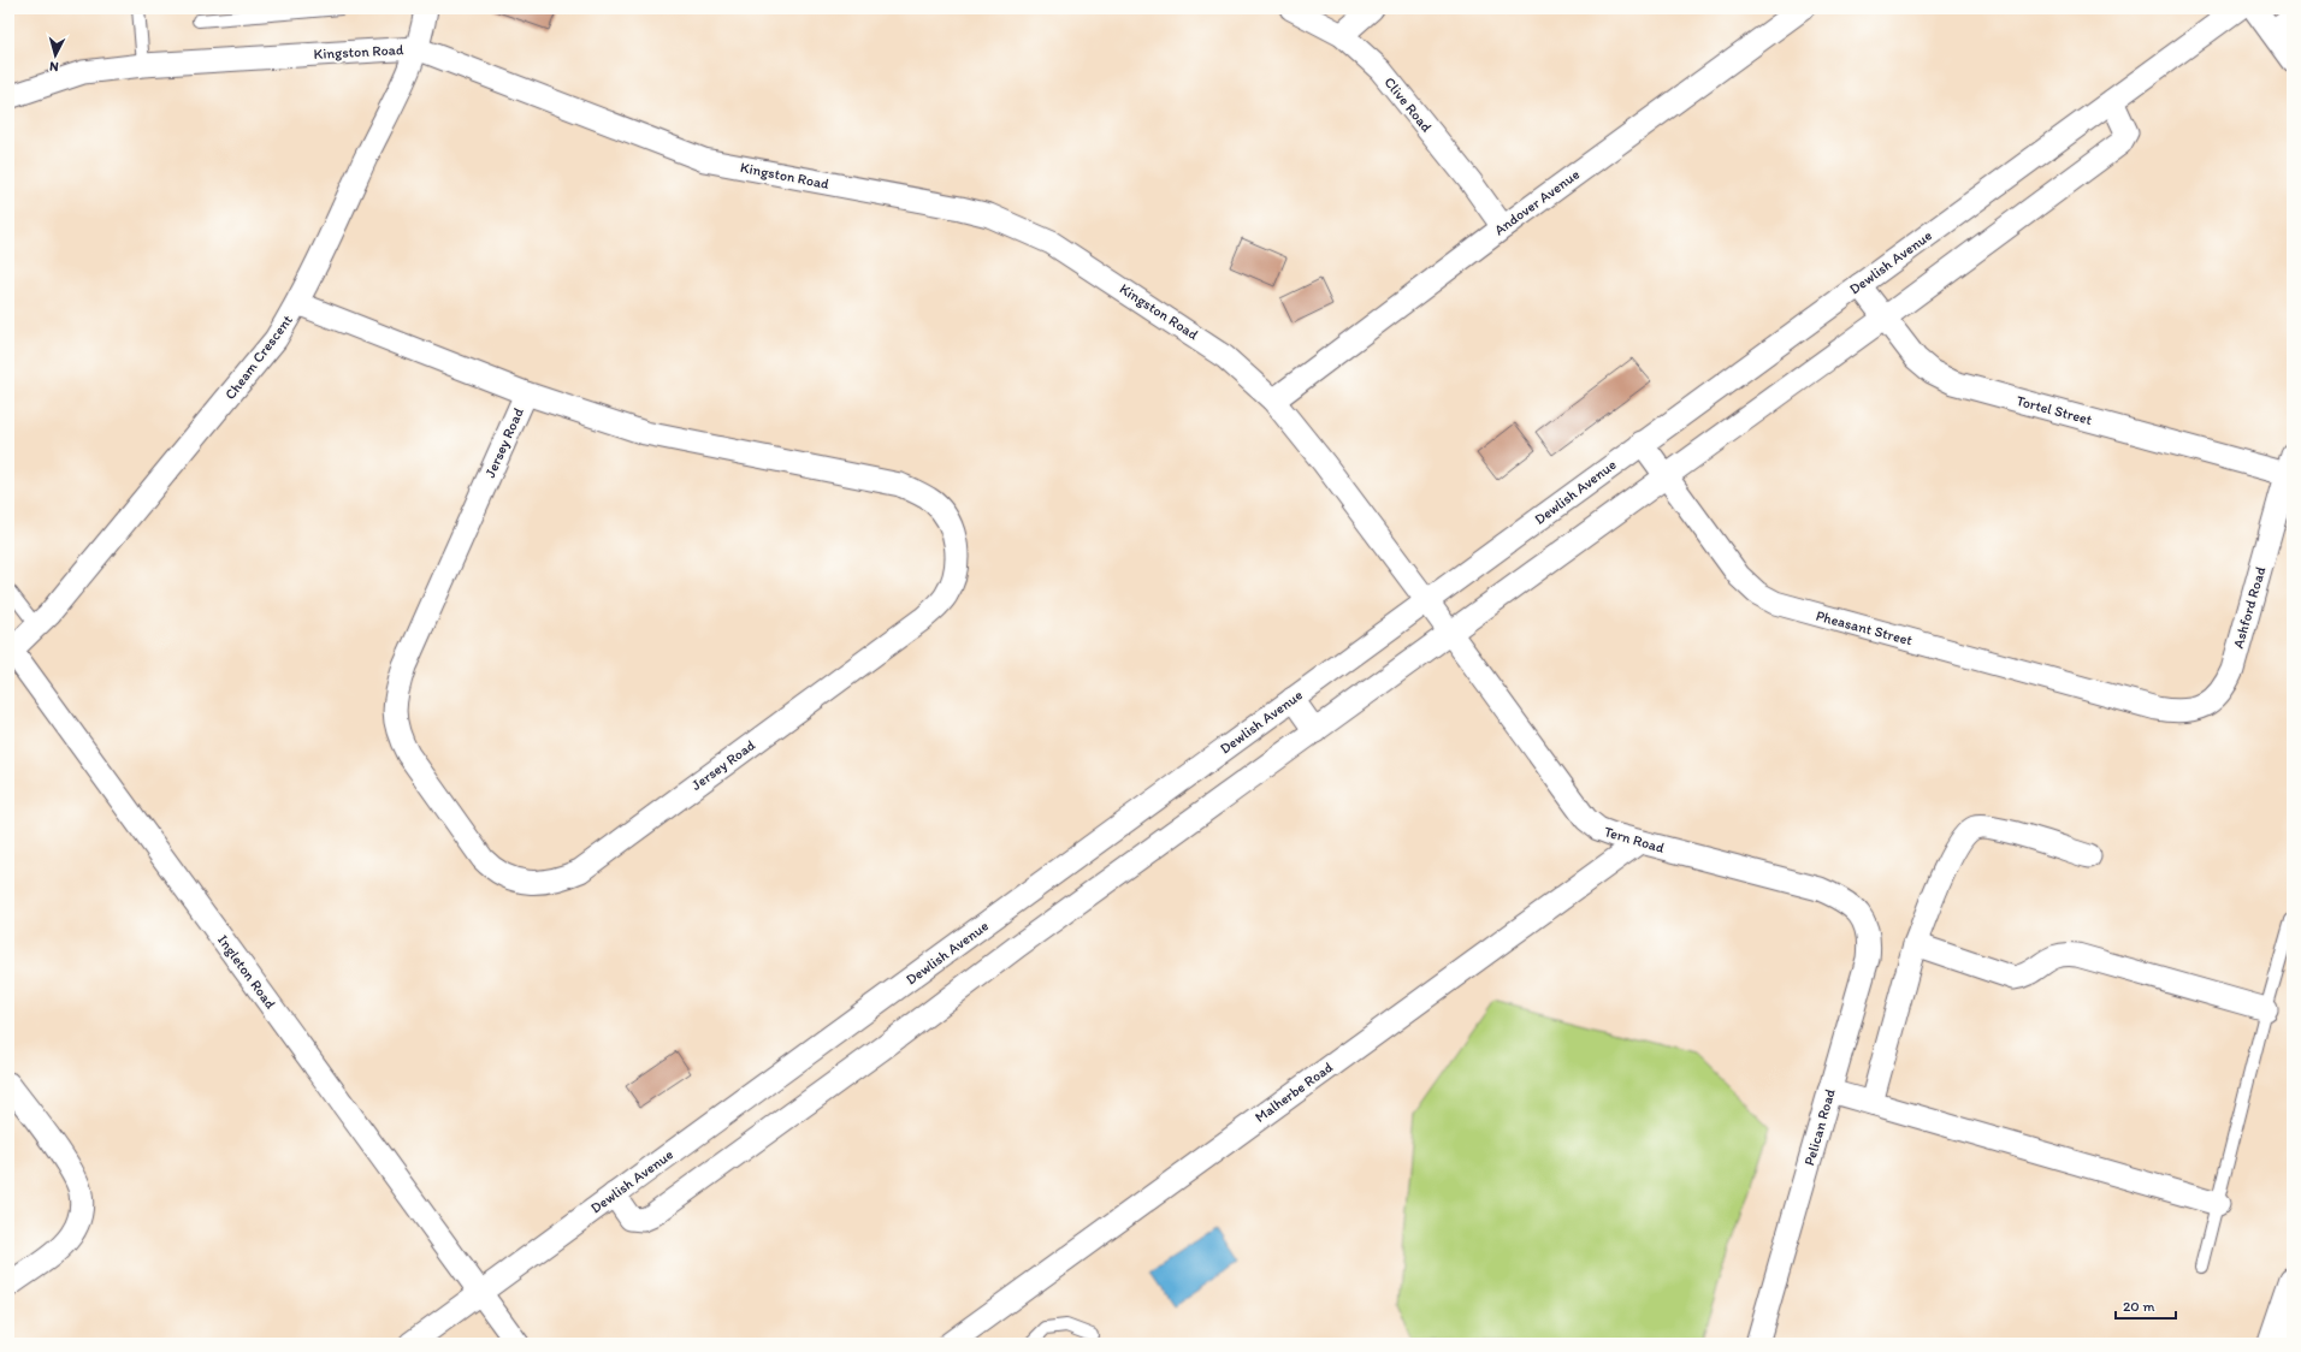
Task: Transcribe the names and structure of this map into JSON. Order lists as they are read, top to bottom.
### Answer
{
  "streets": {
    "street": [
      "Kingston Road",
      "Clive Road",
      "Andover Avenue",
      "Dewlish Avenue",
      "Cheam Crescent",
      "Tortel Street",
      "Jersey Road",
      "Ashford Road",
      "Pheasant Street",
      "Tern Road",
      "Ingleton Road",
      "Malherbe Road",
      "Pelican Road"
    ]
  },
  "crossings": [
    ["Kingston Road", "Andover Avenue"],
    ["Kingston Road", "Dewlish Avenue"],
    ["Kingston Road", "Cheam Crescent"],
    ["Kingston Road", "Tern Road"],
    ["Clive Road", "Andover Avenue"],
    ["Dewlish Avenue", "Tortel Street"],
    ["Dewlish Avenue", "Pheasant Street"],
    ["Dewlish Avenue", "Tern Road"],
    ["Dewlish Avenue", "Ingleton Road"],
    ["Cheam Crescent", "Jersey Road"],
    ["Cheam Crescent", "Ingleton Road"],
    ["Tortel Street", "Ashford Road"],
    ["Ashford Road", "Pheasant Street"],
    ["Tern Road", "Malherbe Road"],
    ["Tern Road", "Pelican Road"]
  ],
  "scale_bar": "20 m",
  "north": "bottom"
}
